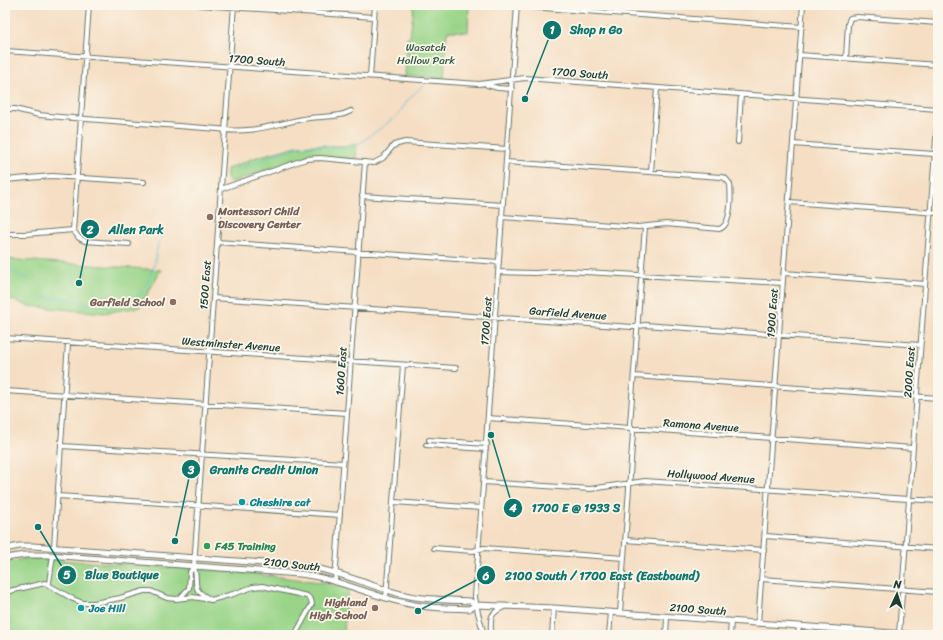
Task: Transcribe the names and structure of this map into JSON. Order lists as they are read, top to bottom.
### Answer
{
  "streets": {
    "main road": ["2100 South"],
    "street": [
      "1700 South",
      "1500 East",
      "Garfield Avenue",
      "1900 East",
      "1700 East",
      "Westminster Avenue",
      "1600 East",
      "2000 East",
      "Ramona Avenue",
      "Hollywood Avenue"
    ]
  },
  "crossings": [
    ["1700 South", "1500 East"],
    ["1700 South", "1900 East"],
    ["1700 South", "1700 East"],
    ["1700 South", "2000 East"],
    ["1500 East", "Garfield Avenue"],
    ["1500 East", "Westminster Avenue"],
    ["1500 East", "2100 South"],
    ["Garfield Avenue", "1900 East"],
    ["Garfield Avenue", "1700 East"],
    ["Garfield Avenue", "1600 East"],
    ["Garfield Avenue", "2000 East"],
    ["1900 East", "Ramona Avenue"],
    ["1900 East", "Hollywood Avenue"],
    ["1900 East", "2100 South"],
    ["1700 East", "Ramona Avenue"],
    ["1700 East", "Hollywood Avenue"],
    ["1700 East", "2100 South"],
    ["Westminster Avenue", "1600 East"],
    ["1600 East", "2100 South"],
    ["2000 East", "Ramona Avenue"],
    ["2000 East", "Hollywood Avenue"],
    ["2000 East", "2100 South"]
  ],
  "parks": ["Wasatch Hollow Park"],
  "places": [
    "Shop n Go",
    "Montessori Child Discovery Center",
    "Allen Park",
    "Garfield School",
    "1700 E @ 1933 S",
    "Cheshire cat",
    "Blue Boutique",
    "Granite Credit Union",
    "F45 Training",
    "Joe Hill",
    "Highland High School",
    "2100 South / 1700 East (Eastbound)"
  ],
  "north": "top"
}
